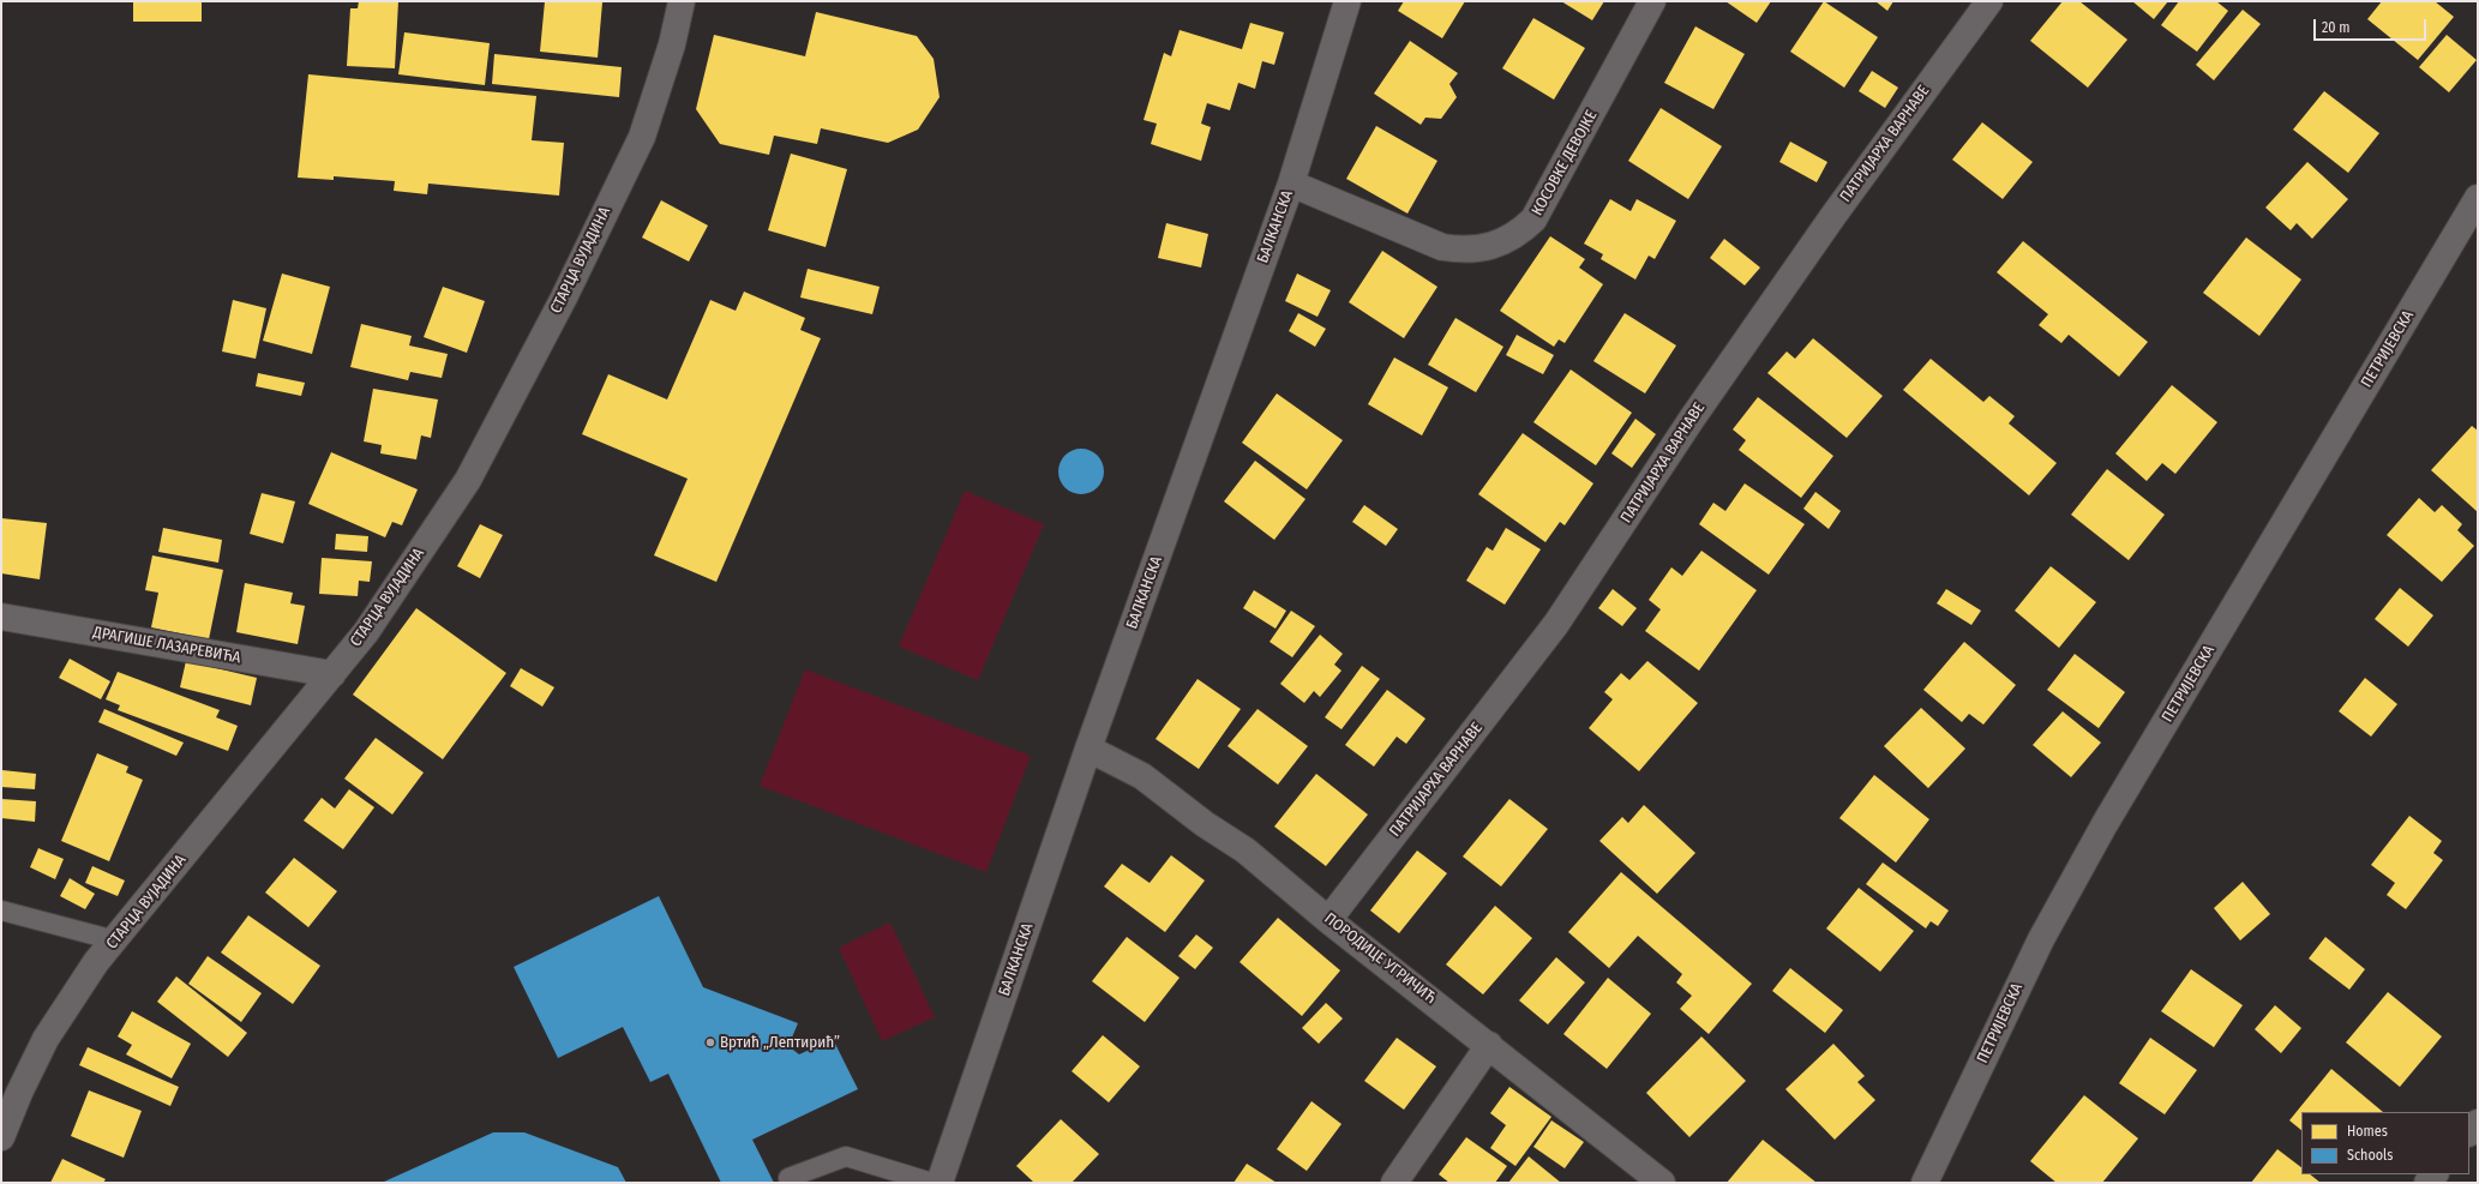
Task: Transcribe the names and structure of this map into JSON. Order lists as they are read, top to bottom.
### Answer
{
  "streets": {
    "street": [
      "ПАТРИЈАРХА ВАРНАВЕ",
      "КОСОВКЕ ДЕВОЈКЕ",
      "БАЛКАНСКА",
      "СТАРЦА ВУЈАДИНА",
      "ПЕТРИЈЕВСКА",
      "ДРАГИШЕ ЛАЗАРЕВИЋА",
      "ПОРОДИЦЕ УГРИЧИЋ"
    ]
  },
  "crossings": [
    ["ПАТРИЈАРХА ВАРНАВЕ", "ПОРОДИЦЕ УГРИЧИЋ"],
    ["КОСОВКЕ ДЕВОЈКЕ", "БАЛКАНСКА"],
    ["БАЛКАНСКА", "ПОРОДИЦЕ УГРИЧИЋ"],
    ["СТАРЦА ВУЈАДИНА", "ДРАГИШЕ ЛАЗАРЕВИЋА"]
  ],
  "places": ["Вртић „Лептирић”"],
  "legend": ["Homes", "Schools"],
  "scale_bar": "20 m"
}
